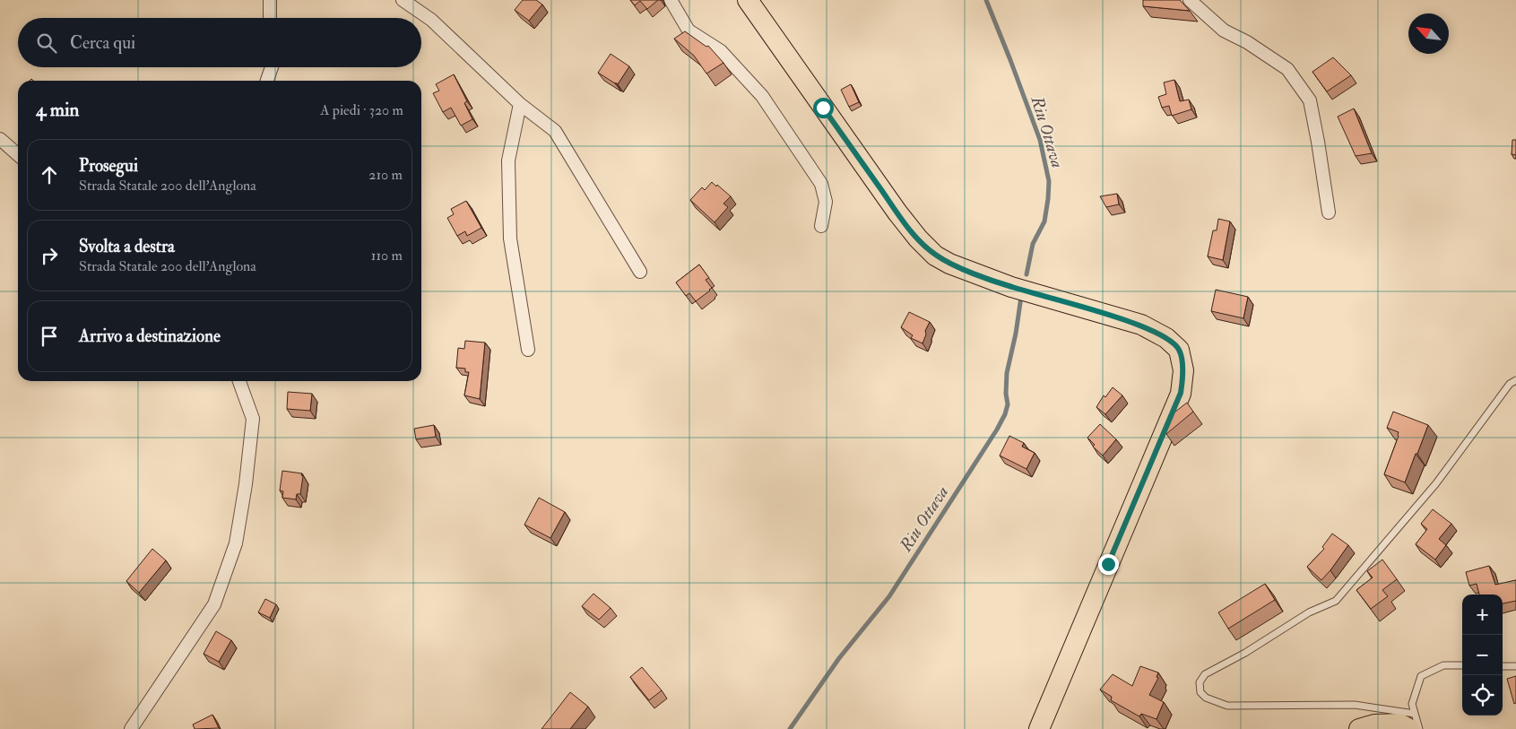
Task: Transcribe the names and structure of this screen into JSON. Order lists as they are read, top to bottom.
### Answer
{
  "water": ["Riu Ottava"],
  "north": "top left",
  "page": {
    "search": "Cerca qui",
    "heading": ["4 min", "A piedi · 320 m"],
    "list": [
      ["Prosegui", "Strada Statale 200 dell'Anglona", "210 m"],
      ["Svolta a destra", "Strada Statale 200 dell'Anglona", "110 m"],
      "Arrivo a destinazione"
    ],
    "map_buttons": ["+", "−"]
  }
}
